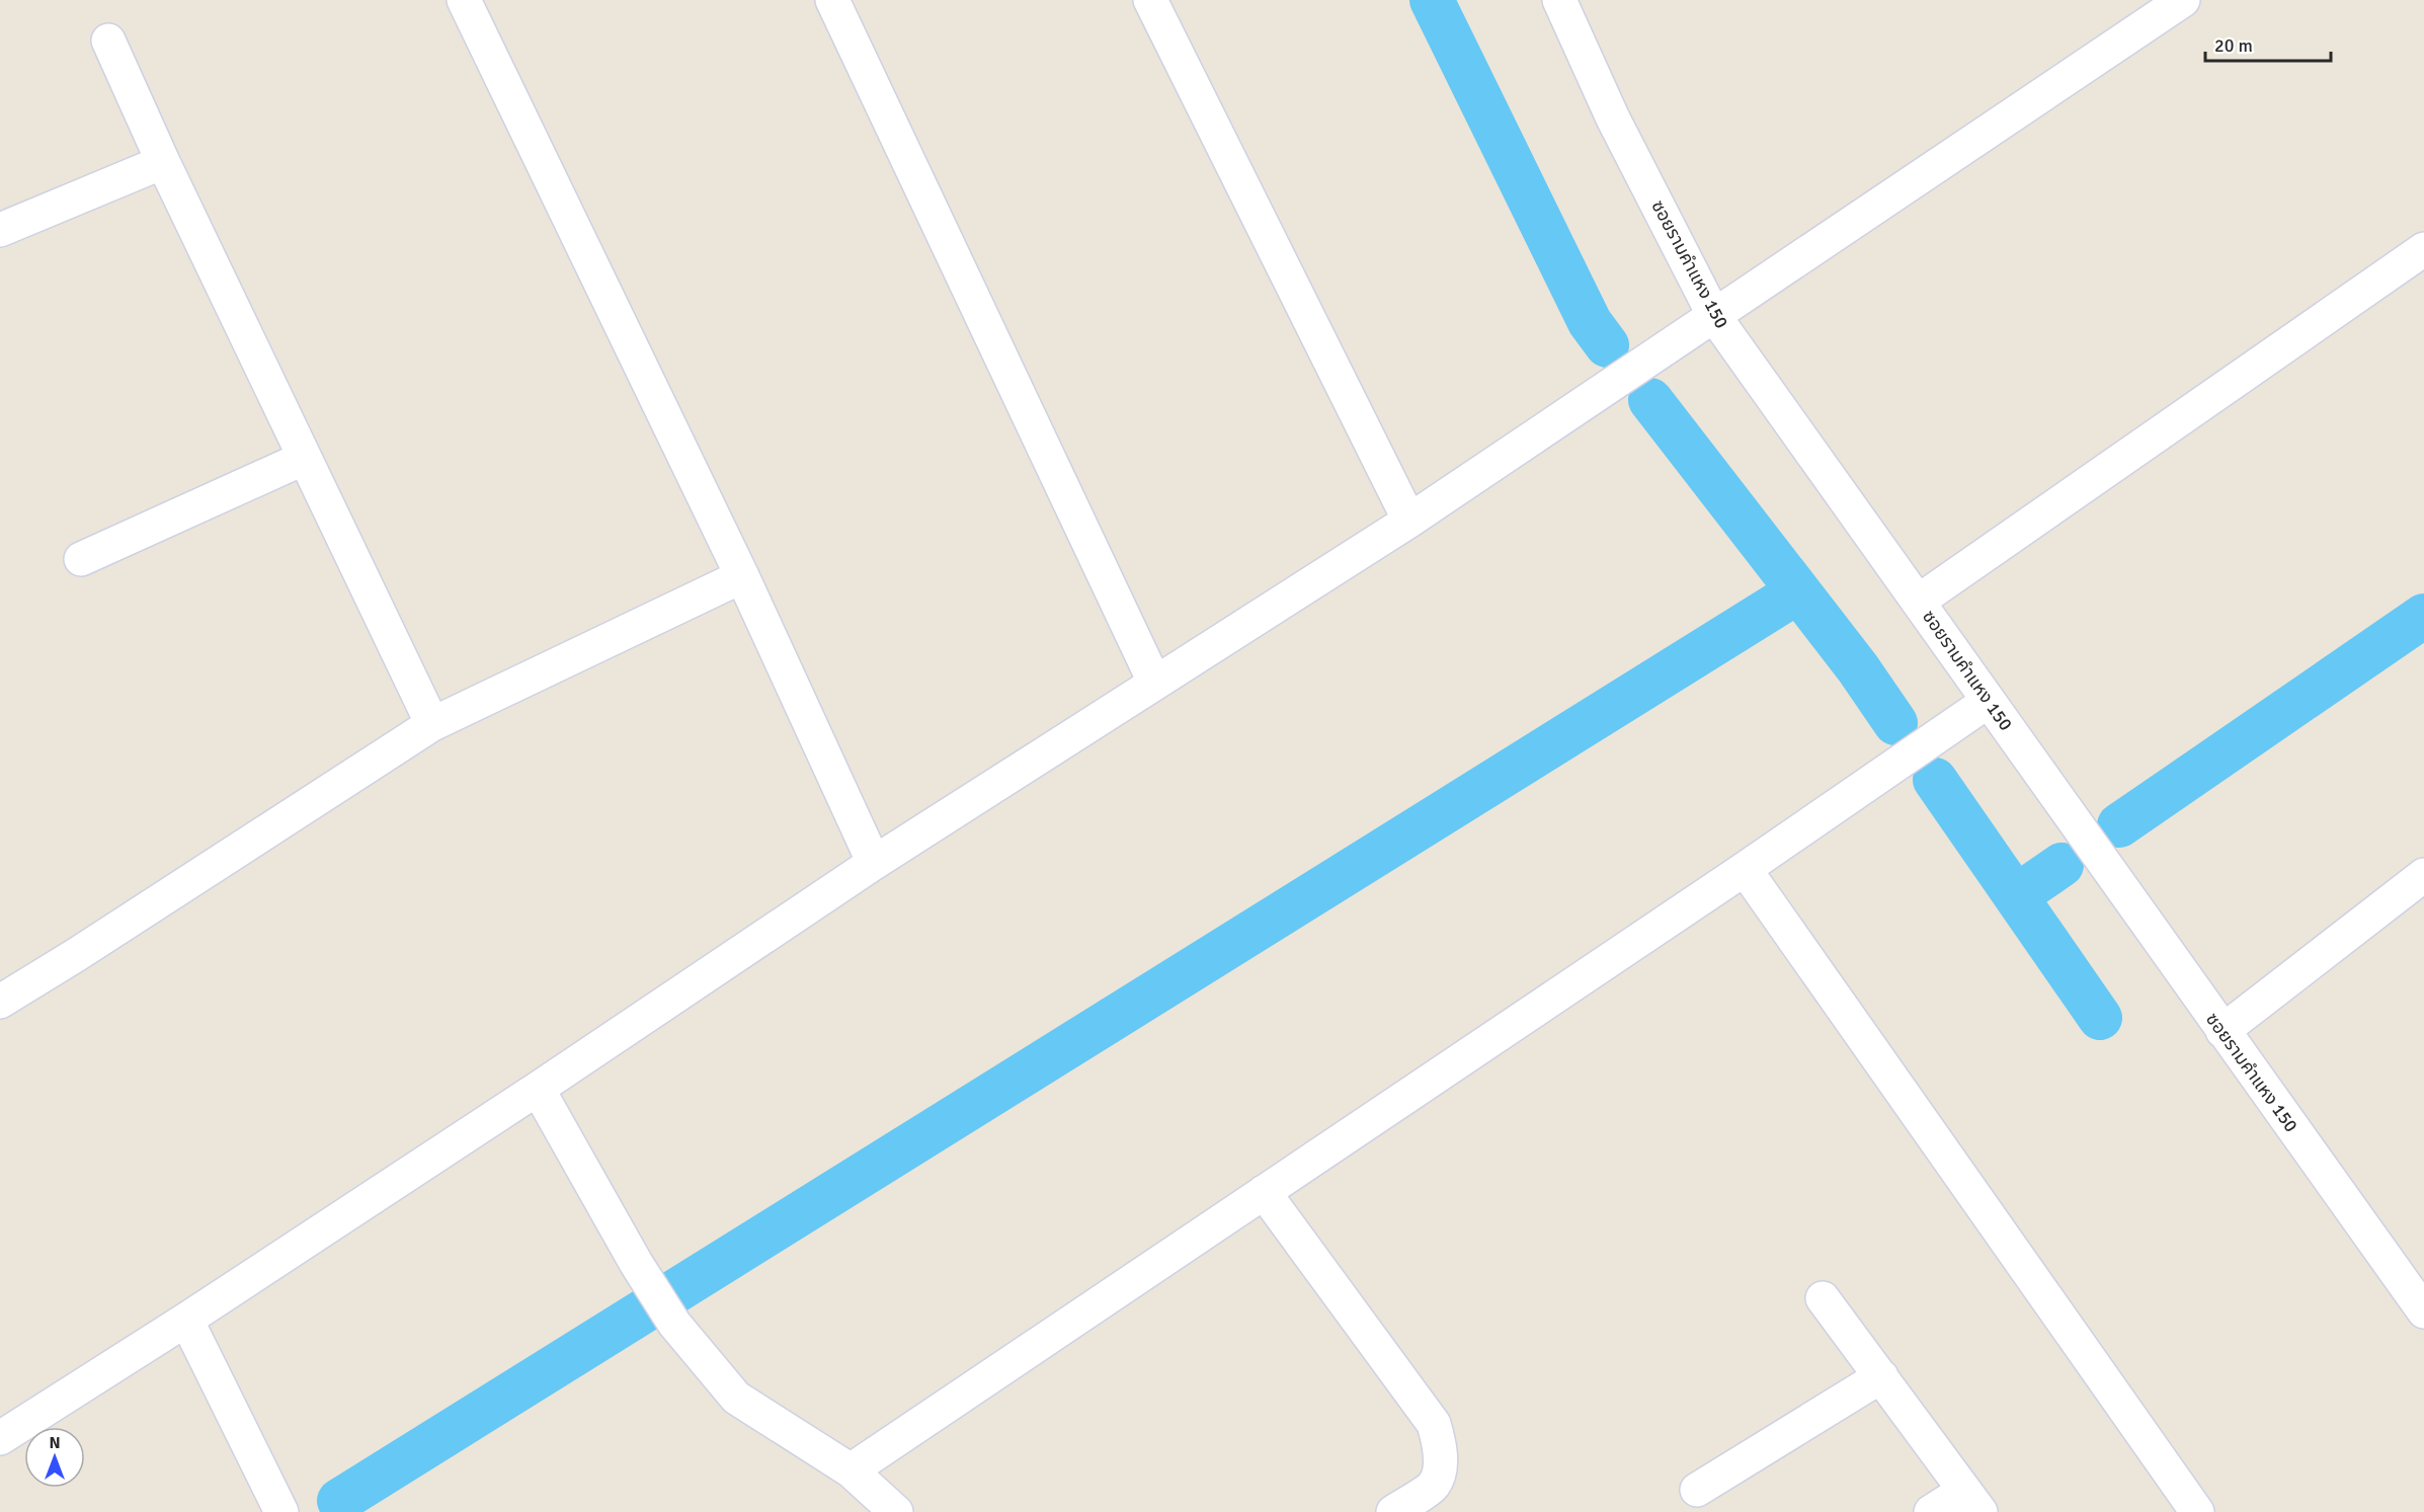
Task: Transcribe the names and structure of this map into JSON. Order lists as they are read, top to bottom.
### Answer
{
  "streets": {
    "street": ["ซอยรามคำแหง 150"]
  },
  "scale_bar": "20 m",
  "north": "top"
}
